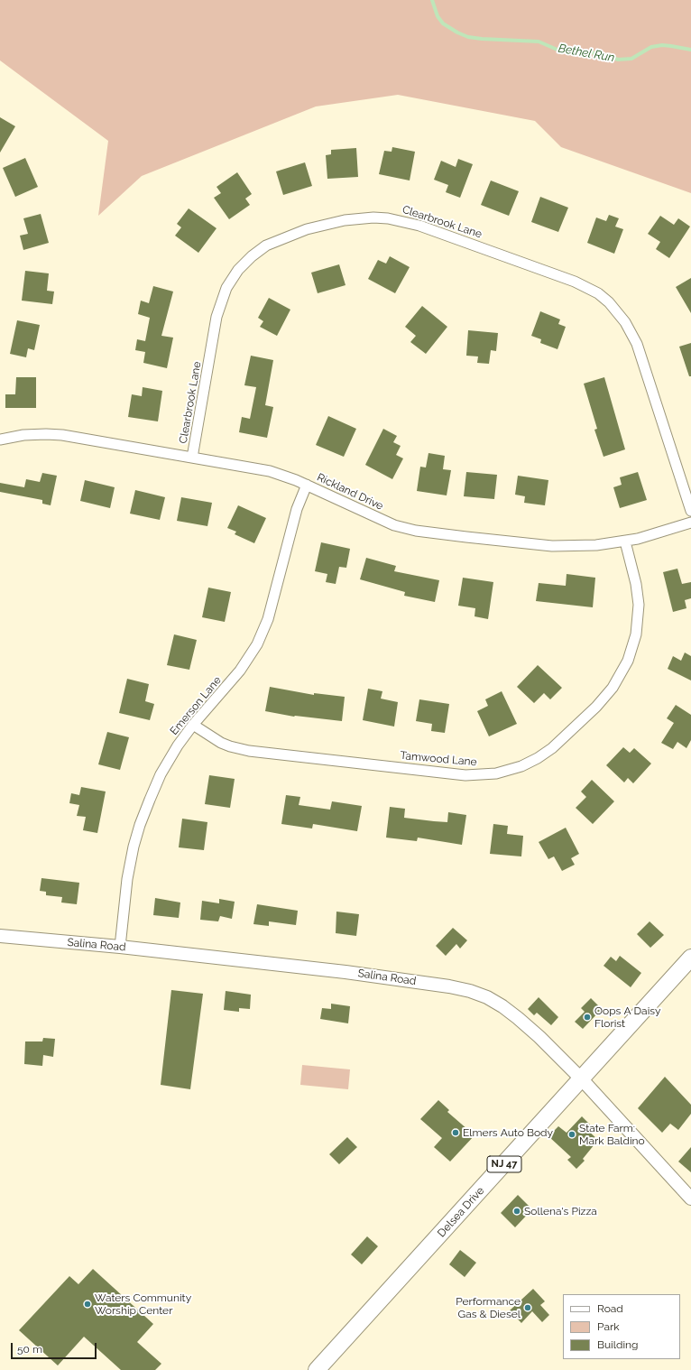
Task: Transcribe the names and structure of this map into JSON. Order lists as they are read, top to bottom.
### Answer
{
  "streets": {
    "main road": ["NJ 47", "Delsea Drive"],
    "street": [
      "Clearbrook Lane",
      "Rickland Drive",
      "Emerson Lane",
      "Tamwood Lane",
      "Salina Road"
    ]
  },
  "crossings": [
    ["Clearbrook Lane", "Rickland Drive"],
    ["Rickland Drive", "Emerson Lane"],
    ["Rickland Drive", "Tamwood Lane"],
    ["Emerson Lane", "Tamwood Lane"],
    ["Emerson Lane", "Salina Road"],
    ["Salina Road", "Delsea Drive"]
  ],
  "water": ["Bethel Run"],
  "places": [
    "Oops A Daisy Florist",
    "Elmers Auto Body",
    "State Farm: Mark Baldino",
    "Sollena's Pizza",
    "Waters Community Worship Center",
    "Performance Gas & Diesel"
  ],
  "legend": ["Road", "Park", "Building"],
  "scale_bar": "50 m"
}
